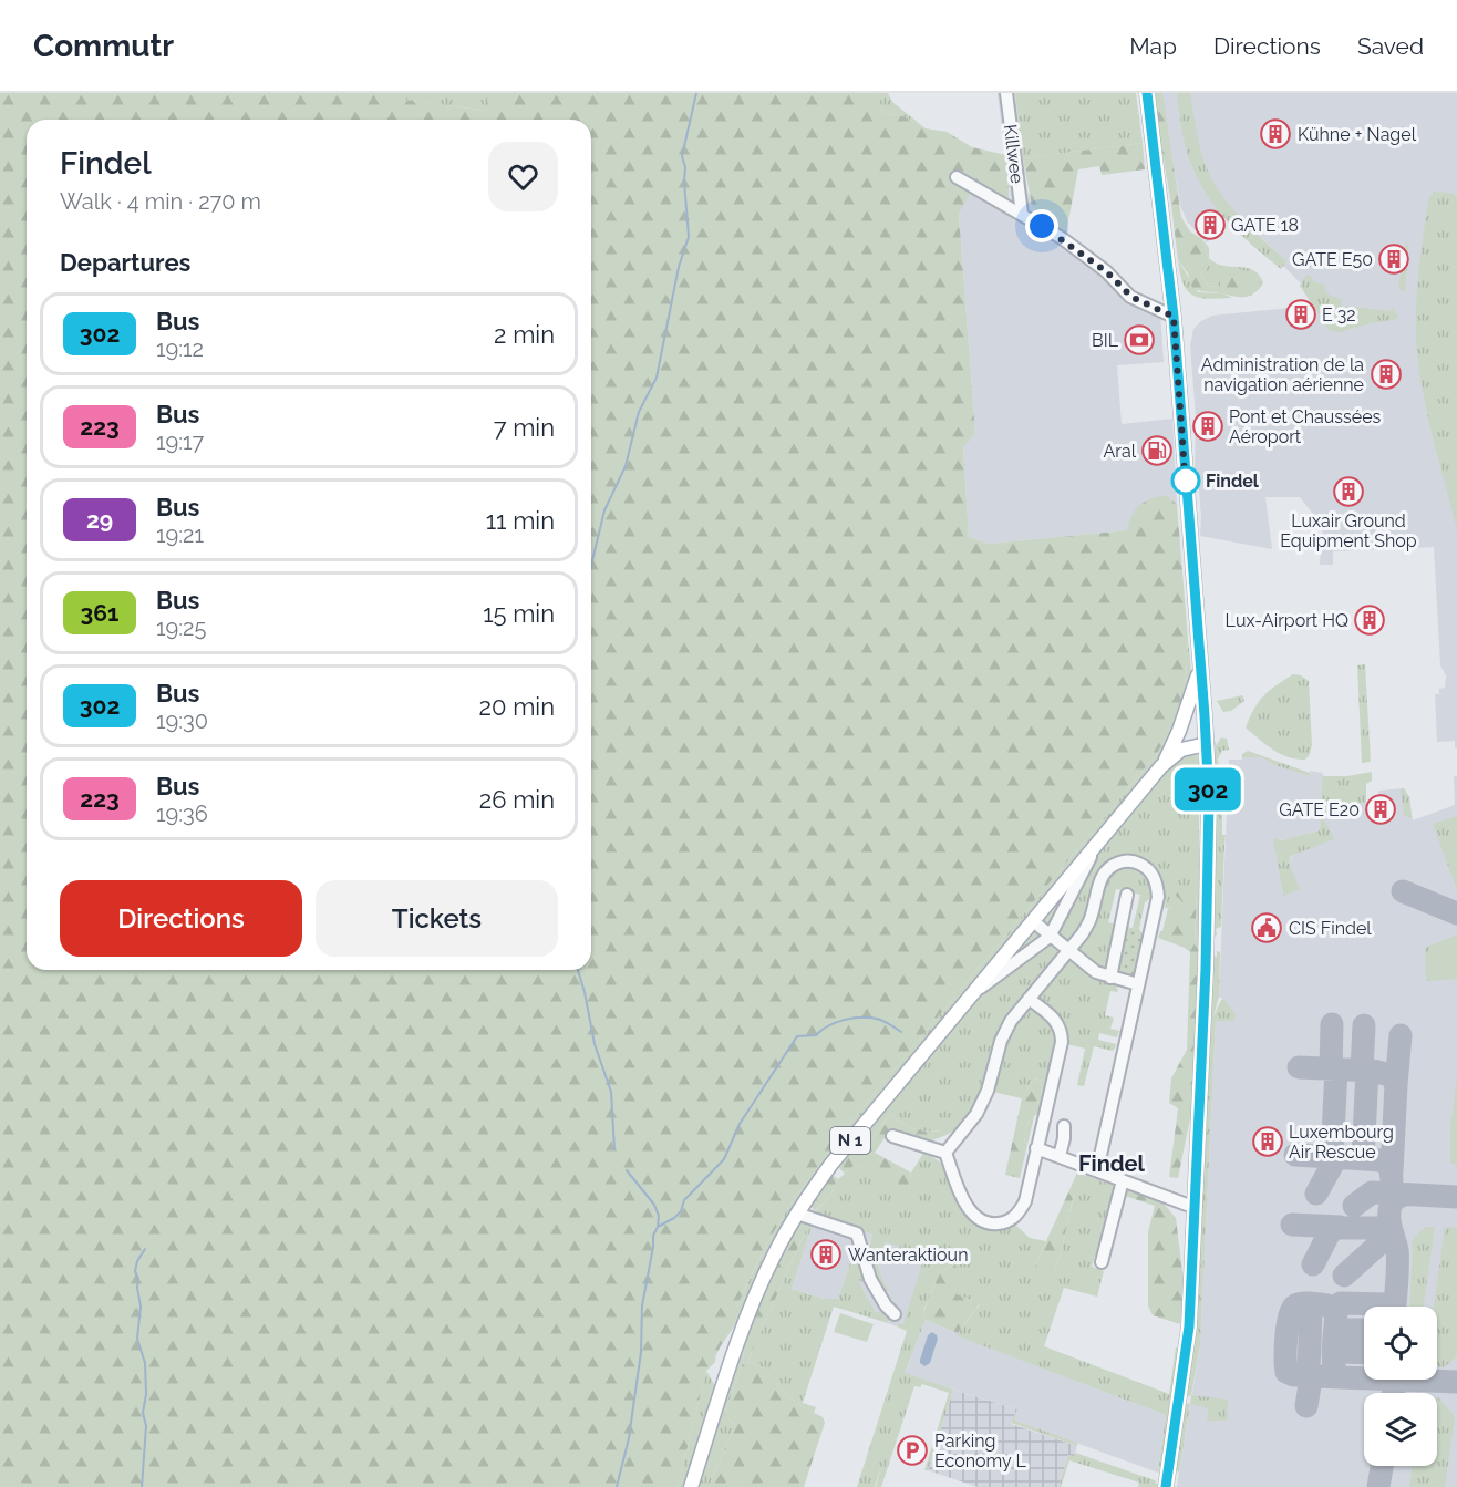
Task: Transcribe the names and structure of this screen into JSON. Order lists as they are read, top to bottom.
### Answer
{
  "streets": {
    "main road": ["N 1"],
    "street": ["Killwee"]
  },
  "crossings": [
    ["Killwee", "N 1"]
  ],
  "districts": ["Findel"],
  "places": {
    "building": [
      "Kühne + Nagel",
      "GATE 18",
      "GATE E50",
      "E 32",
      "Administration de la navigation aérienne",
      "Pont et Chaussées Aéroport",
      "Luxair Ground Equipment Shop",
      "Lux-Airport HQ",
      "GATE E20",
      "Luxembourg Air Rescue",
      "Wanteraktioun"
    ],
    "bank": ["BIL"],
    "fuel station": ["Aral"],
    "other": ["Findel"],
    "public building": ["CIS Findel"],
    "parking": ["Parking Economy L"]
  },
  "lines": ["bus line 302"],
  "page": {
    "header": "Commutr",
    "nav": ["Map", "Directions", "Saved"],
    "on_map": "302",
    "heading": [
      ["Findel", "Walk · 4 min · 270 m"],
      "Departures"
    ],
    "list": [
      {
        "mark": "302",
        "name": "Bus",
        "note": "19:12",
        "value": "2 min"
      },
      {
        "mark": "223",
        "name": "Bus",
        "note": "19:17",
        "value": "7 min"
      },
      {
        "mark": "29",
        "name": "Bus",
        "note": "19:21",
        "value": "11 min"
      },
      {
        "mark": "361",
        "name": "Bus",
        "note": "19:25",
        "value": "15 min"
      },
      {
        "mark": "302",
        "name": "Bus",
        "note": "19:30",
        "value": "20 min"
      },
      {
        "mark": "223",
        "name": "Bus",
        "note": "19:36",
        "value": "26 min"
      }
    ],
    "buttons": ["Directions", "Tickets"]
  }
}
